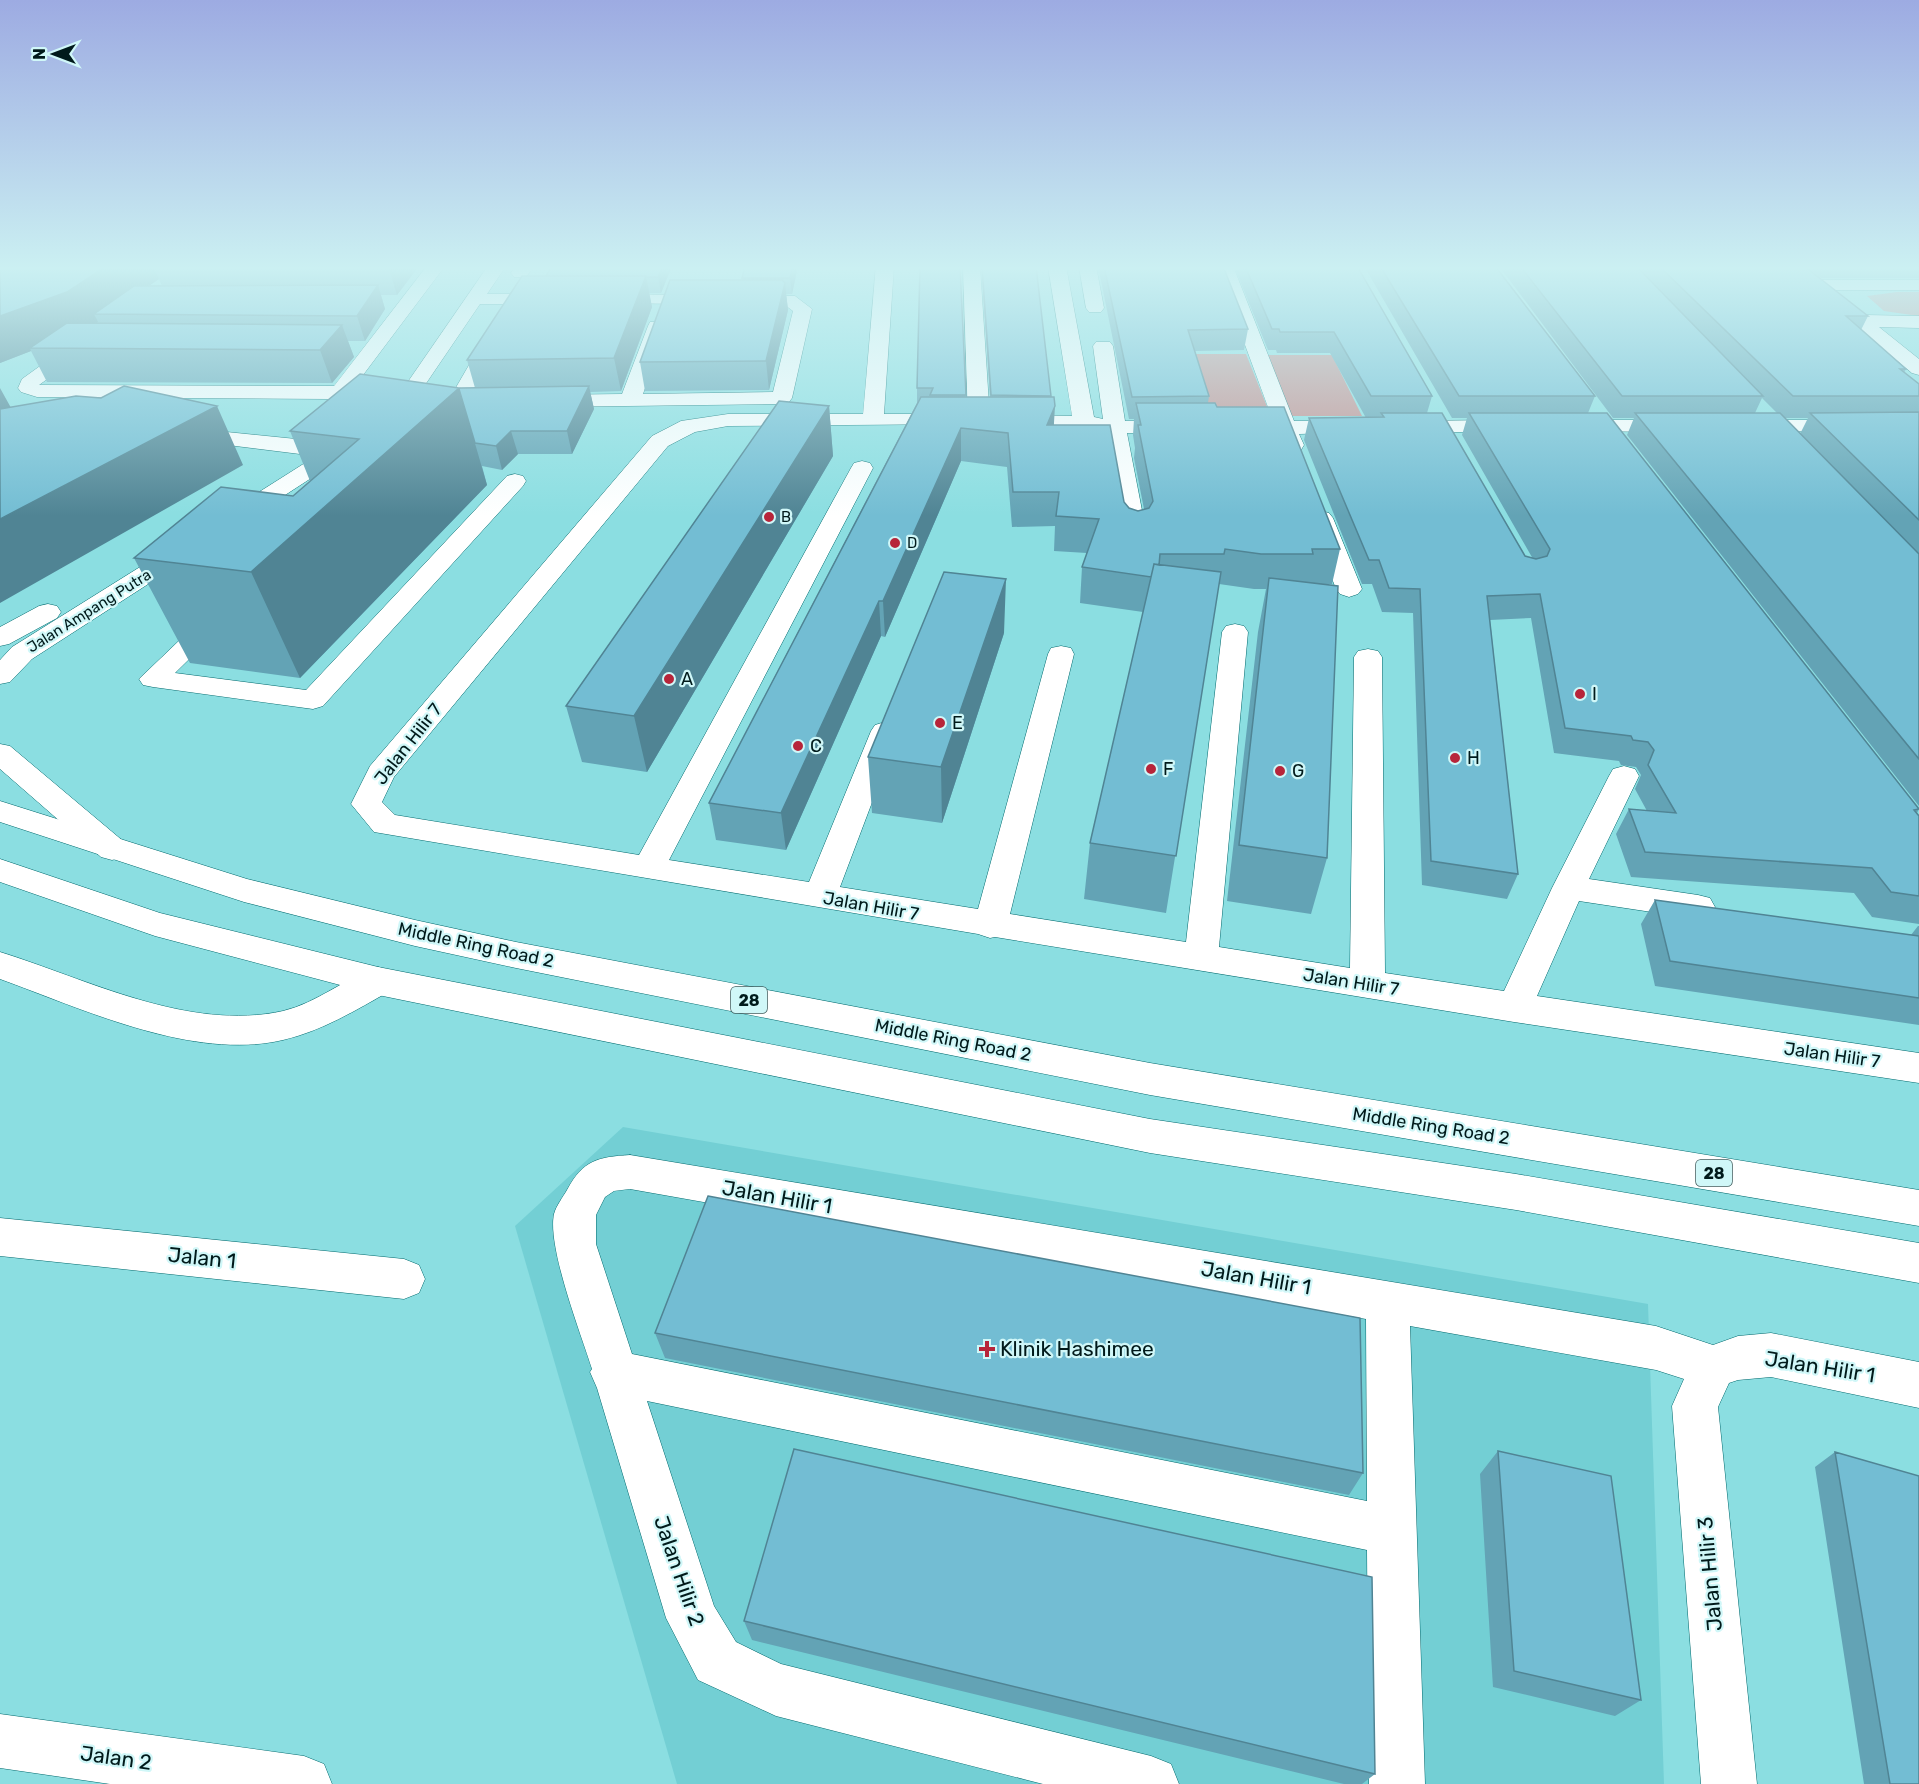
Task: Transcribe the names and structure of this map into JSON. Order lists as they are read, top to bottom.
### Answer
{
  "streets": {
    "main road": [
      "Jalan Ampang Putra",
      "Jalan Hilir 7",
      "Middle Ring Road 2",
      "28",
      "Jalan Hilir 1",
      "Jalan 1",
      "Jalan Hilir 2",
      "Jalan Hilir 3",
      "Jalan 2"
    ]
  },
  "crossings": [
    ["Jalan Hilir 1", "Jalan Hilir 2"],
    ["Jalan Hilir 1", "Jalan Hilir 3"]
  ],
  "places": {
    "other": [
      "B",
      "D",
      "A",
      "I",
      "E",
      "C",
      "H",
      "F",
      "G"
    ],
    "health": ["Klinik Hashimee"]
  },
  "north": "left"
}
